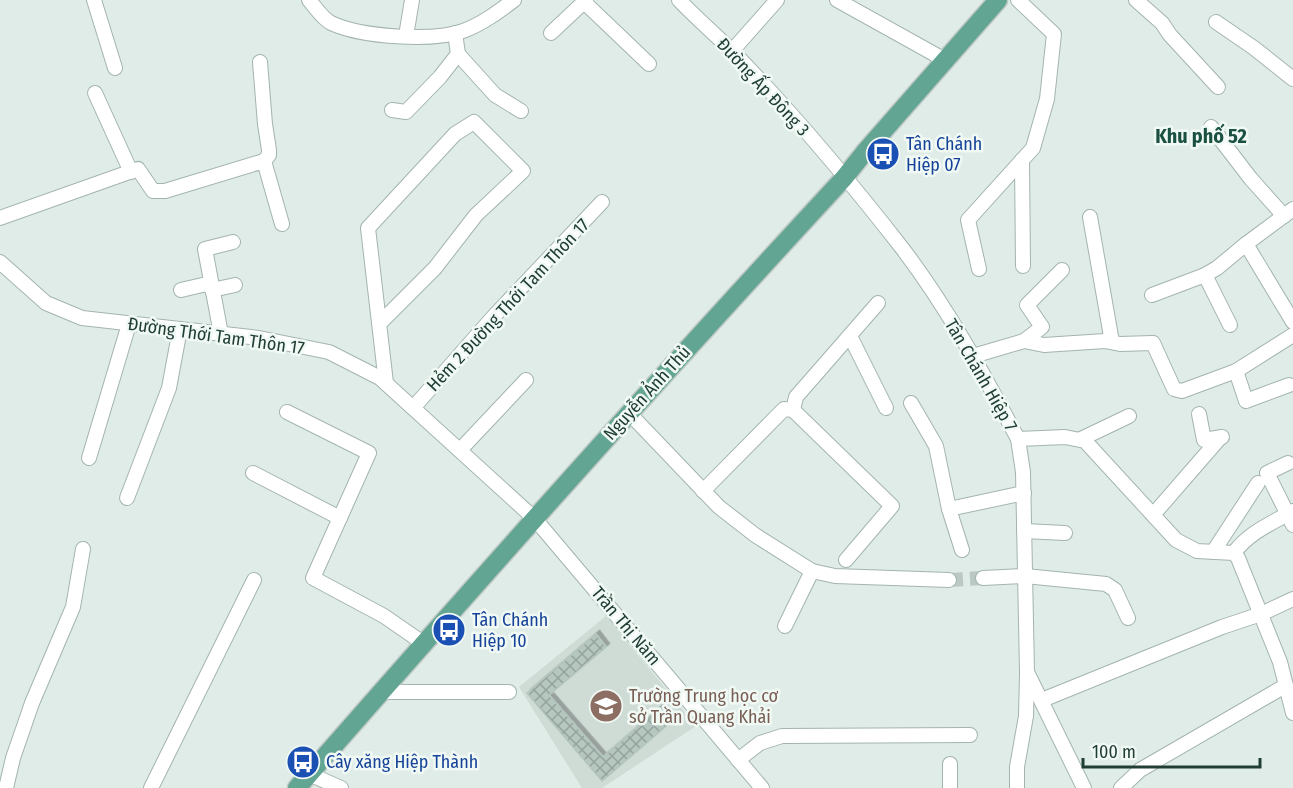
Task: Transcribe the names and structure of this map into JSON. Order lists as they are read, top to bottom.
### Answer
{
  "streets": {
    "main road": ["Nguyễn Ảnh Thủ"],
    "street": [
      "Đường Ấp Đông 3",
      "Hẻm 2 Đường Thới Tam Thôn 17",
      "Đường Thới Tam Thôn 17",
      "Tân Chánh Hiệp 7",
      "Trần Thị Năm"
    ]
  },
  "crossings": [
    ["Đường Ấp Đông 3", "Tân Chánh Hiệp 7"],
    ["Đường Ấp Đông 3", "Nguyễn Ảnh Thủ"],
    ["Hẻm 2 Đường Thới Tam Thôn 17", "Đường Thới Tam Thôn 17"],
    ["Đường Thới Tam Thôn 17", "Nguyễn Ảnh Thủ"],
    ["Đường Thới Tam Thôn 17", "Trần Thị Năm"],
    ["Tân Chánh Hiệp 7", "Nguyễn Ảnh Thủ"],
    ["Nguyễn Ảnh Thủ", "Trần Thị Năm"]
  ],
  "districts": ["Khu phố 52"],
  "places": {
    "bus stop": ["Tân Chánh Hiệp 07", "Tân Chánh Hiệp 10", "Cây xăng Hiệp Thành"],
    "school or university": ["Trường Trung học cơ sở Trần Quang Khải"]
  },
  "scale_bar": "100 m"
}
